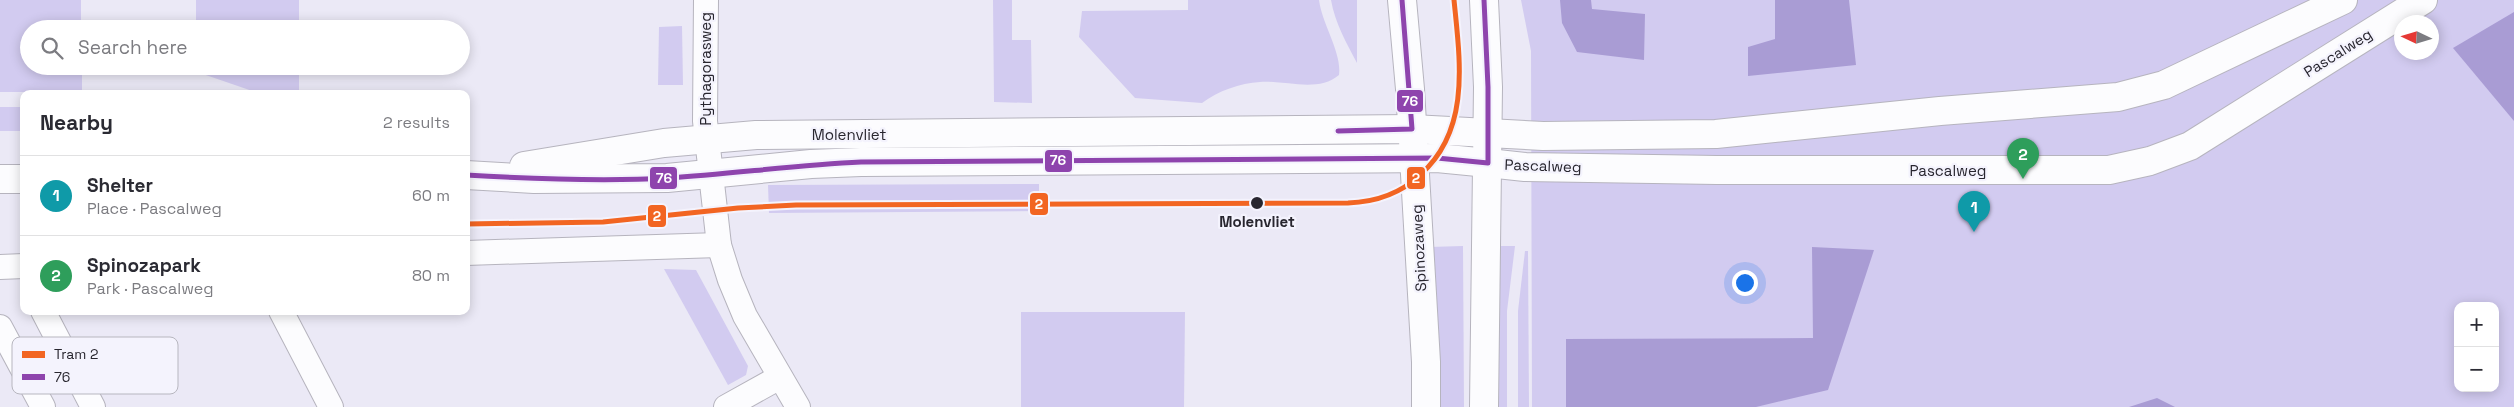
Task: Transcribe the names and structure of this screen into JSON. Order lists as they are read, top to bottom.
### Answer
{
  "streets": {
    "main road": ["Pascalweg", "Molenvliet", "Spinozaweg"],
    "street": ["Pythagorasweg"]
  },
  "crossings": [
    ["Pascalweg", "Molenvliet"],
    ["Pascalweg", "Spinozaweg"],
    ["Pythagorasweg", "Molenvliet"],
    ["Molenvliet", "Spinozaweg"]
  ],
  "places": ["Molenvliet"],
  "lines": ["tram line 2", "transit line 76"],
  "legend": ["Tram 2", "76"],
  "north": "left",
  "page": {
    "search": "Search here",
    "heading": ["Nearby", "2 results"],
    "pins": ["2", "1"],
    "list": [
      {
        "mark": "1",
        "name": "Shelter",
        "note": "Place · Pascalweg",
        "value": "60 m"
      },
      {
        "mark": "2",
        "name": "Spinozapark",
        "note": "Park · Pascalweg",
        "value": "80 m"
      }
    ],
    "map_buttons": ["+", "−"]
  }
}
